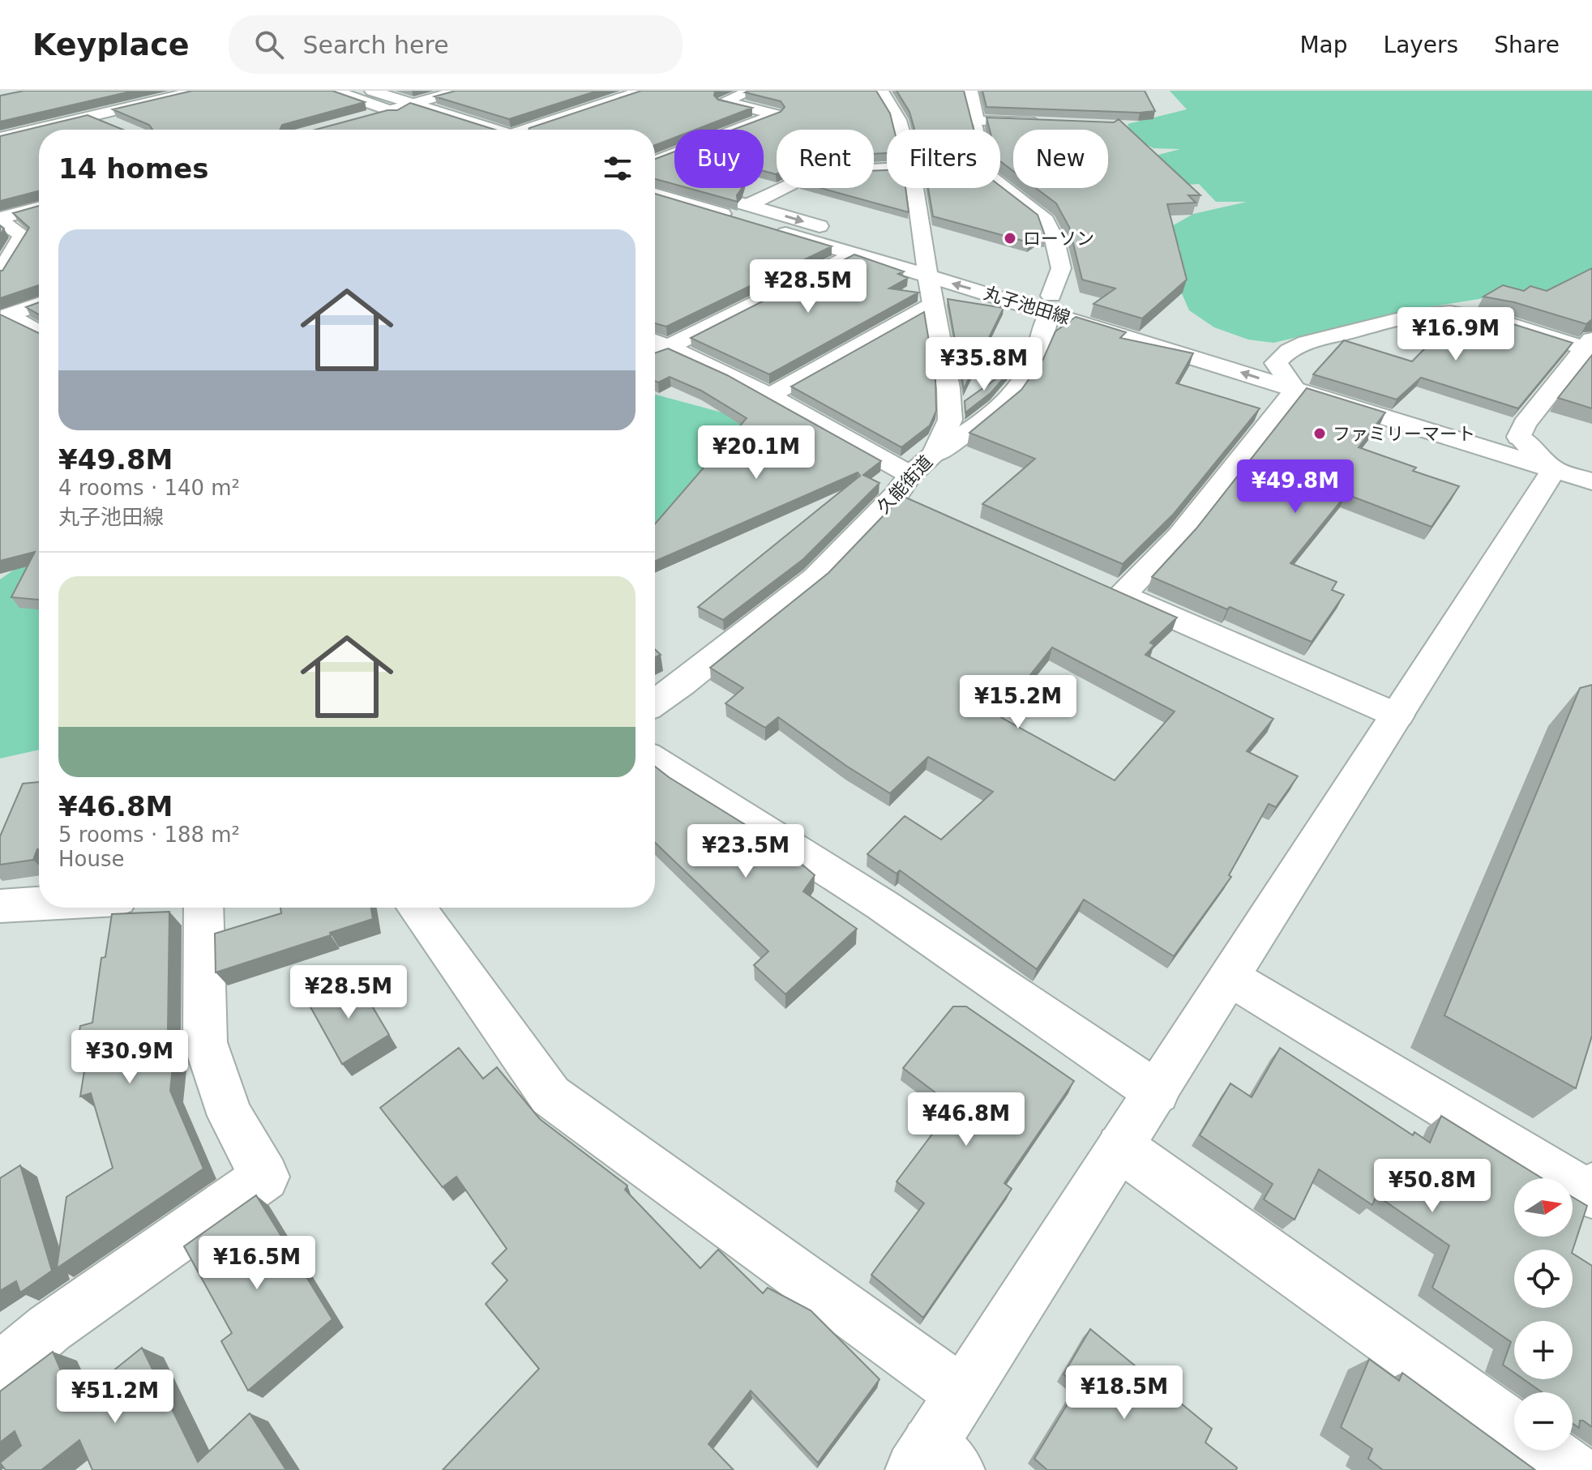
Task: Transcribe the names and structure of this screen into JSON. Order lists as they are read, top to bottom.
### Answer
{
  "streets": {
    "street": ["丸子池田線", "久能街道"]
  },
  "crossings": [
    ["丸子池田線", "久能街道"]
  ],
  "places": ["ローソン", "ファミリーマート"],
  "north": "right",
  "page": {
    "header": "Keyplace",
    "search": "Search here",
    "nav": ["Map", "Layers", "Share"],
    "chip": [
      "Buy",
      "Rent",
      "Filters",
      "New"
    ],
    "heading": "14 homes",
    "list": [
      {
        "name": "¥49.8M",
        "note": "4 rooms · 140 m² · 丸子池田線"
      },
      {
        "name": "¥46.8M",
        "note": "5 rooms · 188 m² · House"
      }
    ],
    "price": [
      "¥28.5M",
      "¥16.9M",
      "¥35.8M",
      "¥20.1M",
      "¥49.8M",
      "¥15.2M",
      "¥23.5M",
      "¥28.5M",
      "¥30.9M",
      "¥46.8M",
      "¥50.8M",
      "¥16.5M",
      "¥18.5M",
      "¥51.2M"
    ],
    "map_buttons": ["+", "−"]
  }
}
